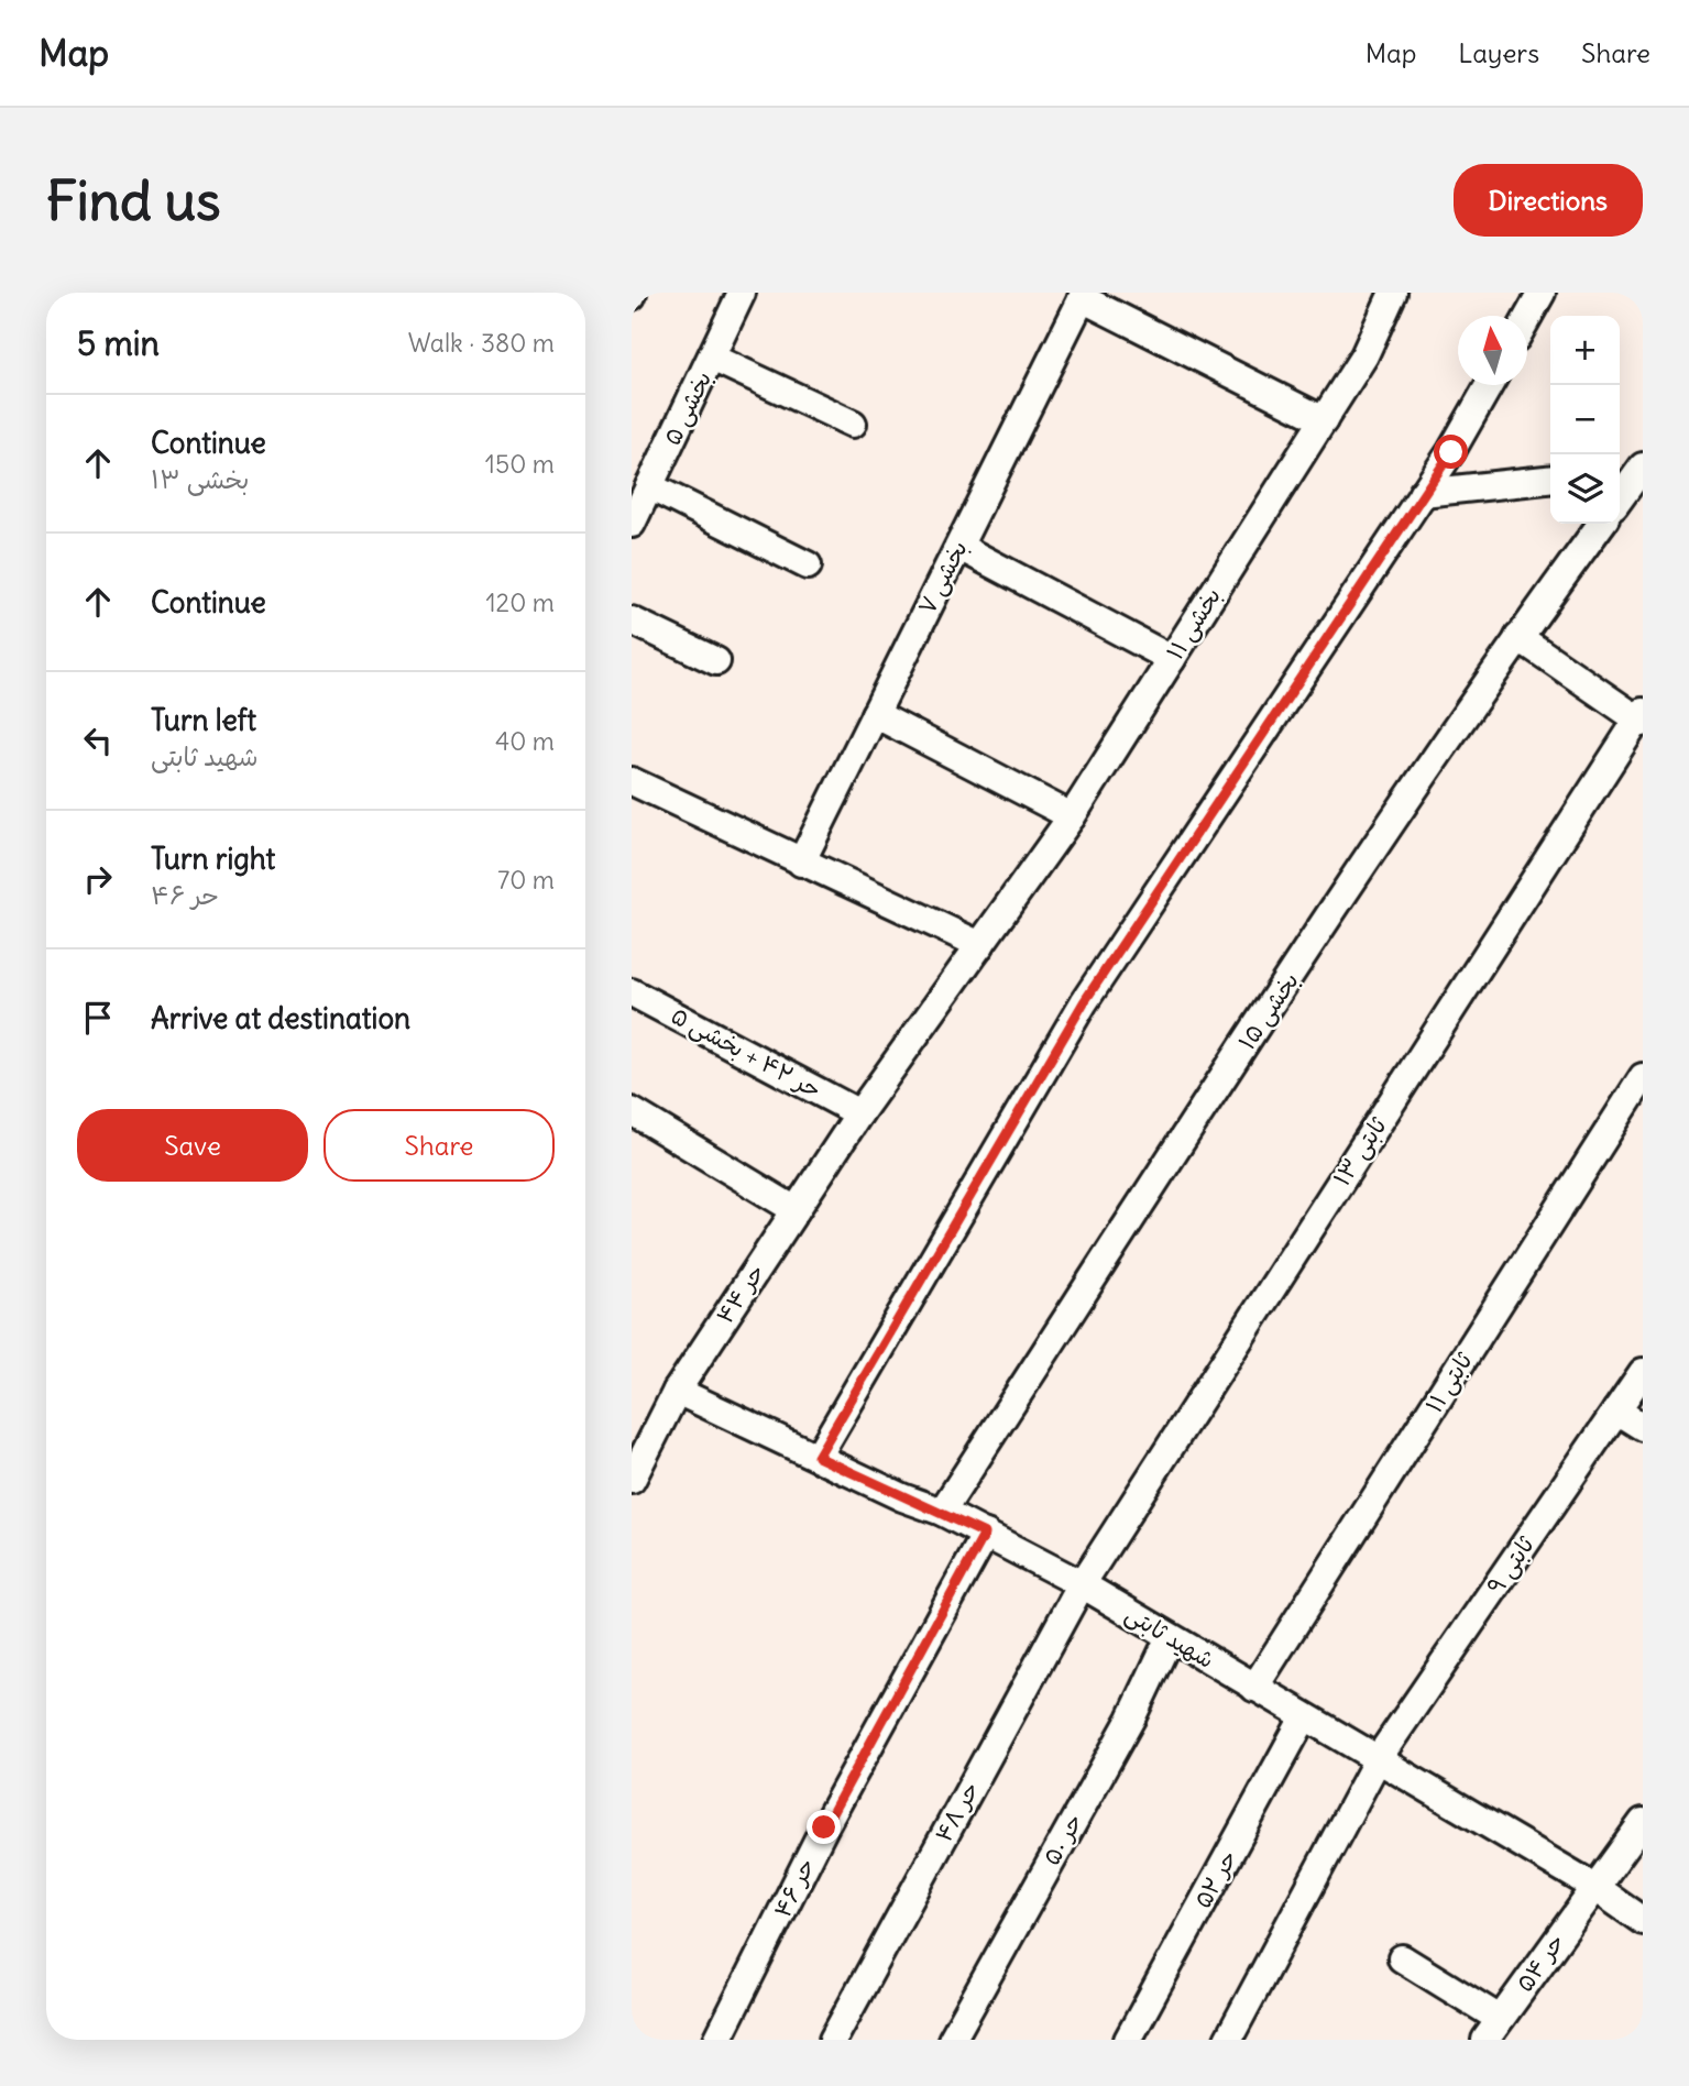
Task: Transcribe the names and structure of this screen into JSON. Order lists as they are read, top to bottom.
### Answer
{
  "streets": {
    "street": [
      "بخشی ۵",
      "بخشی ۷",
      "بخشی ۱۱",
      "بخشی ۱۵",
      "حر ۴۲ + بخشی ۵",
      "ثابتی ۱۳",
      "حر ۴۴",
      "ثابتی ۱۱",
      "ثابتی ۹",
      "شهید ثابتی",
      "حر ۴۸",
      "حر ۵۰",
      "حر ۵۲",
      "حر ۴۶",
      "حر ۵۴"
    ]
  },
  "crossings": [
    ["بخشی ۱۱", "حر ۴۲ + بخشی ۵"],
    ["بخشی ۱۱", "حر ۴۴"],
    ["بخشی ۱۵", "شهید ثابتی"],
    ["حر ۴۲ + بخشی ۵", "حر ۴۴"],
    ["ثابتی ۱۳", "شهید ثابتی"],
    ["ثابتی ۱۳", "حر ۴۸"],
    ["حر ۴۴", "شهید ثابتی"],
    ["ثابتی ۱۱", "شهید ثابتی"],
    ["ثابتی ۹", "شهید ثابتی"],
    ["شهید ثابتی", "حر ۴۸"],
    ["شهید ثابتی", "حر ۵۰"],
    ["شهید ثابتی", "حر ۵۲"],
    ["شهید ثابتی", "حر ۴۶"],
    ["شهید ثابتی", "حر ۵۴"]
  ],
  "north": "top",
  "page": {
    "header": "Map",
    "nav": ["Map", "Layers", "Share"],
    "buttons": [
      "Directions",
      ["Save", "Share"]
    ],
    "title": "Find us",
    "heading": ["5 min", "Walk · 380 m"],
    "map_buttons": ["+", "−"],
    "list": [
      ["Continue", "بخشی ۱۳", "150 m"],
      ["Continue", "120 m"],
      ["Turn left", "شهید ثابتی", "40 m"],
      ["Turn right", "حر ۴۶", "70 m"],
      "Arrive at destination"
    ]
  }
}
